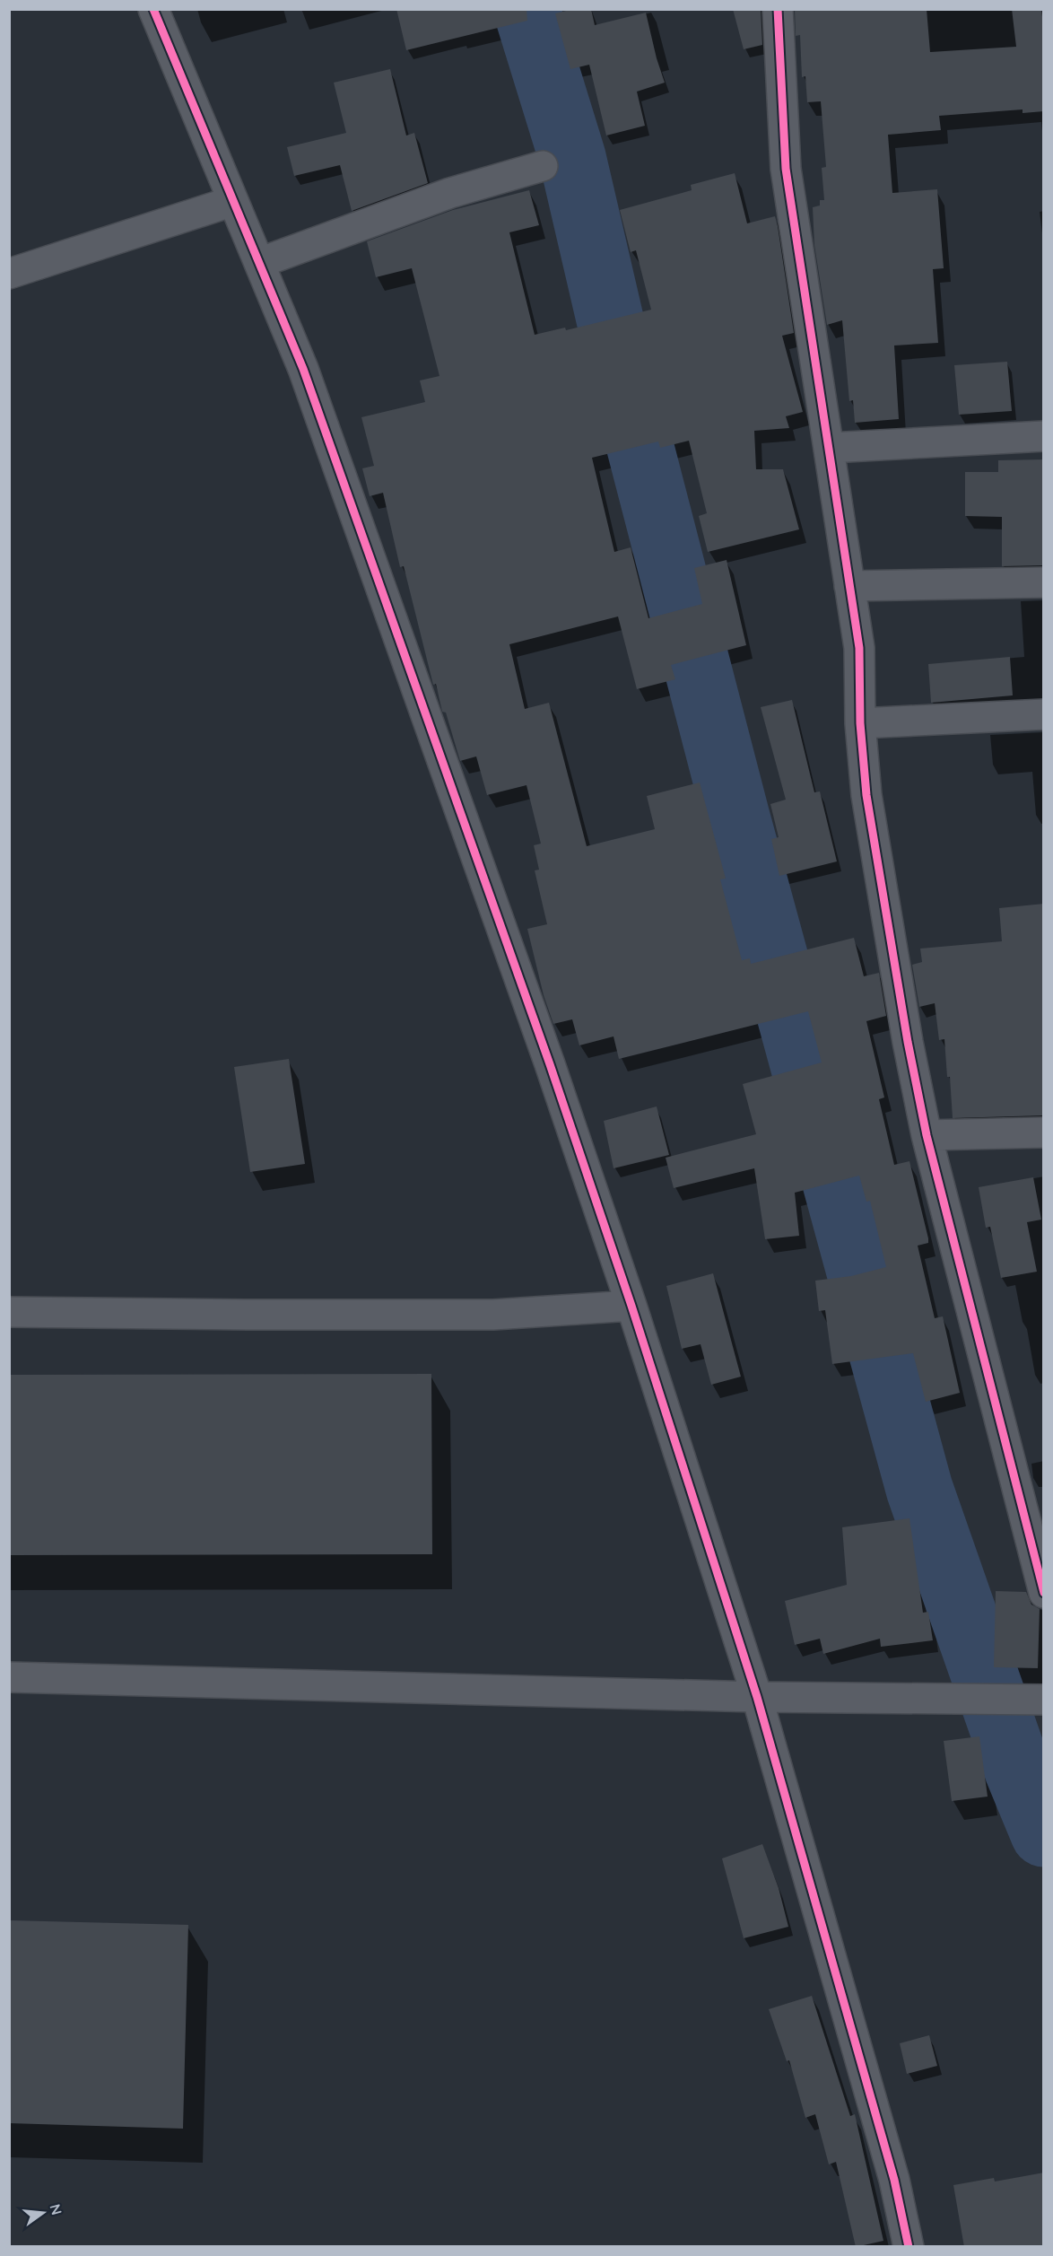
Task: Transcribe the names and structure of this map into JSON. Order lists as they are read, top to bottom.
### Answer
{
  "north": "right"
}
